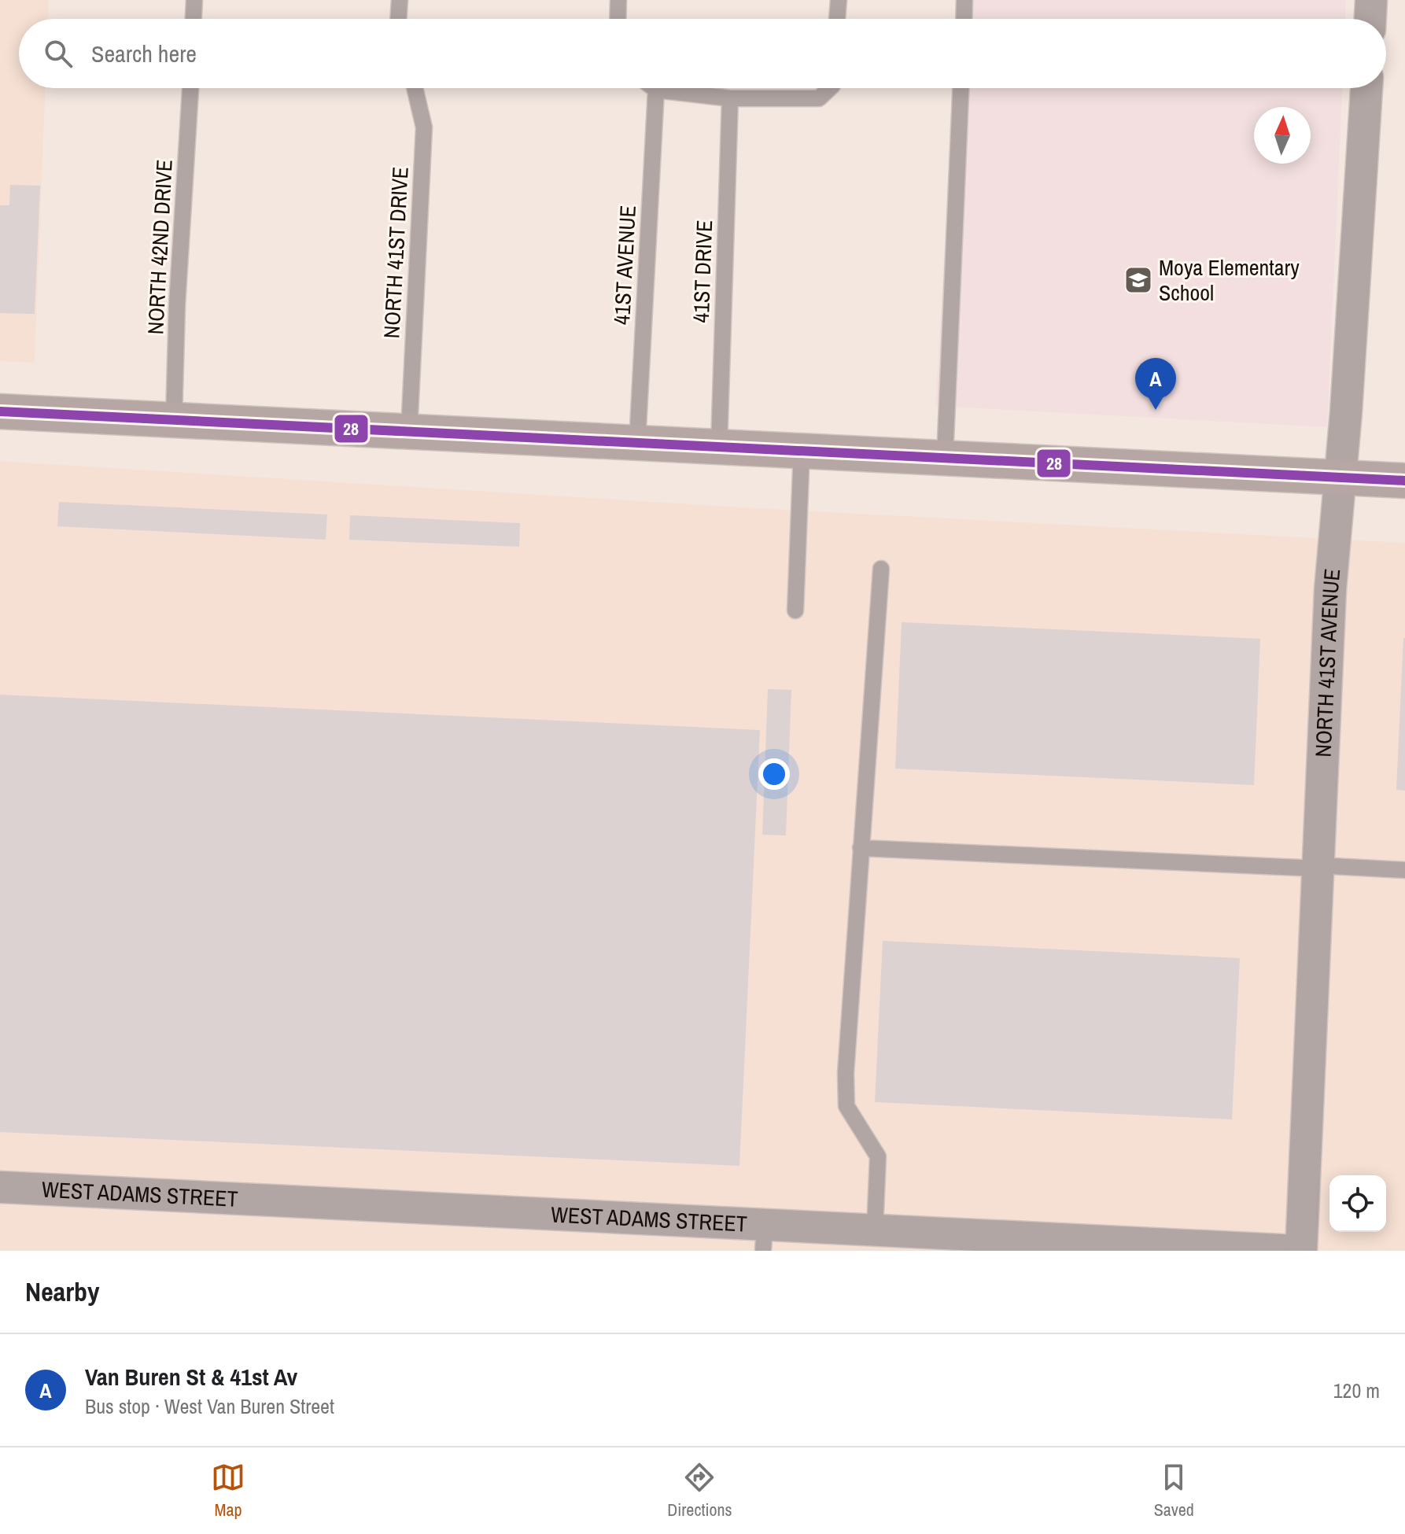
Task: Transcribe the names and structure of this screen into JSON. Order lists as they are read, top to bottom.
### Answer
{
  "streets": {
    "street": ["NORTH 41ST AVENUE", "WEST ADAMS STREET"],
    "lane": [
      "NORTH 42ND DRIVE",
      "NORTH 41ST DRIVE",
      "41ST AVENUE",
      "41ST DRIVE"
    ]
  },
  "crossings": [
    ["NORTH 41ST AVENUE", "WEST ADAMS STREET"]
  ],
  "places": {
    "school or university": ["Moya Elementary School"]
  },
  "lines": ["transit line 28"],
  "north": "top",
  "page": {
    "search": "Search here",
    "pins": "A",
    "heading": "Nearby",
    "list": [
      {
        "mark": "A",
        "name": "Van Buren St & 41st Av",
        "note": "Bus stop · West Van Buren Street",
        "value": "120 m"
      }
    ],
    "nav": ["Map", "Directions", "Saved"]
  }
}
